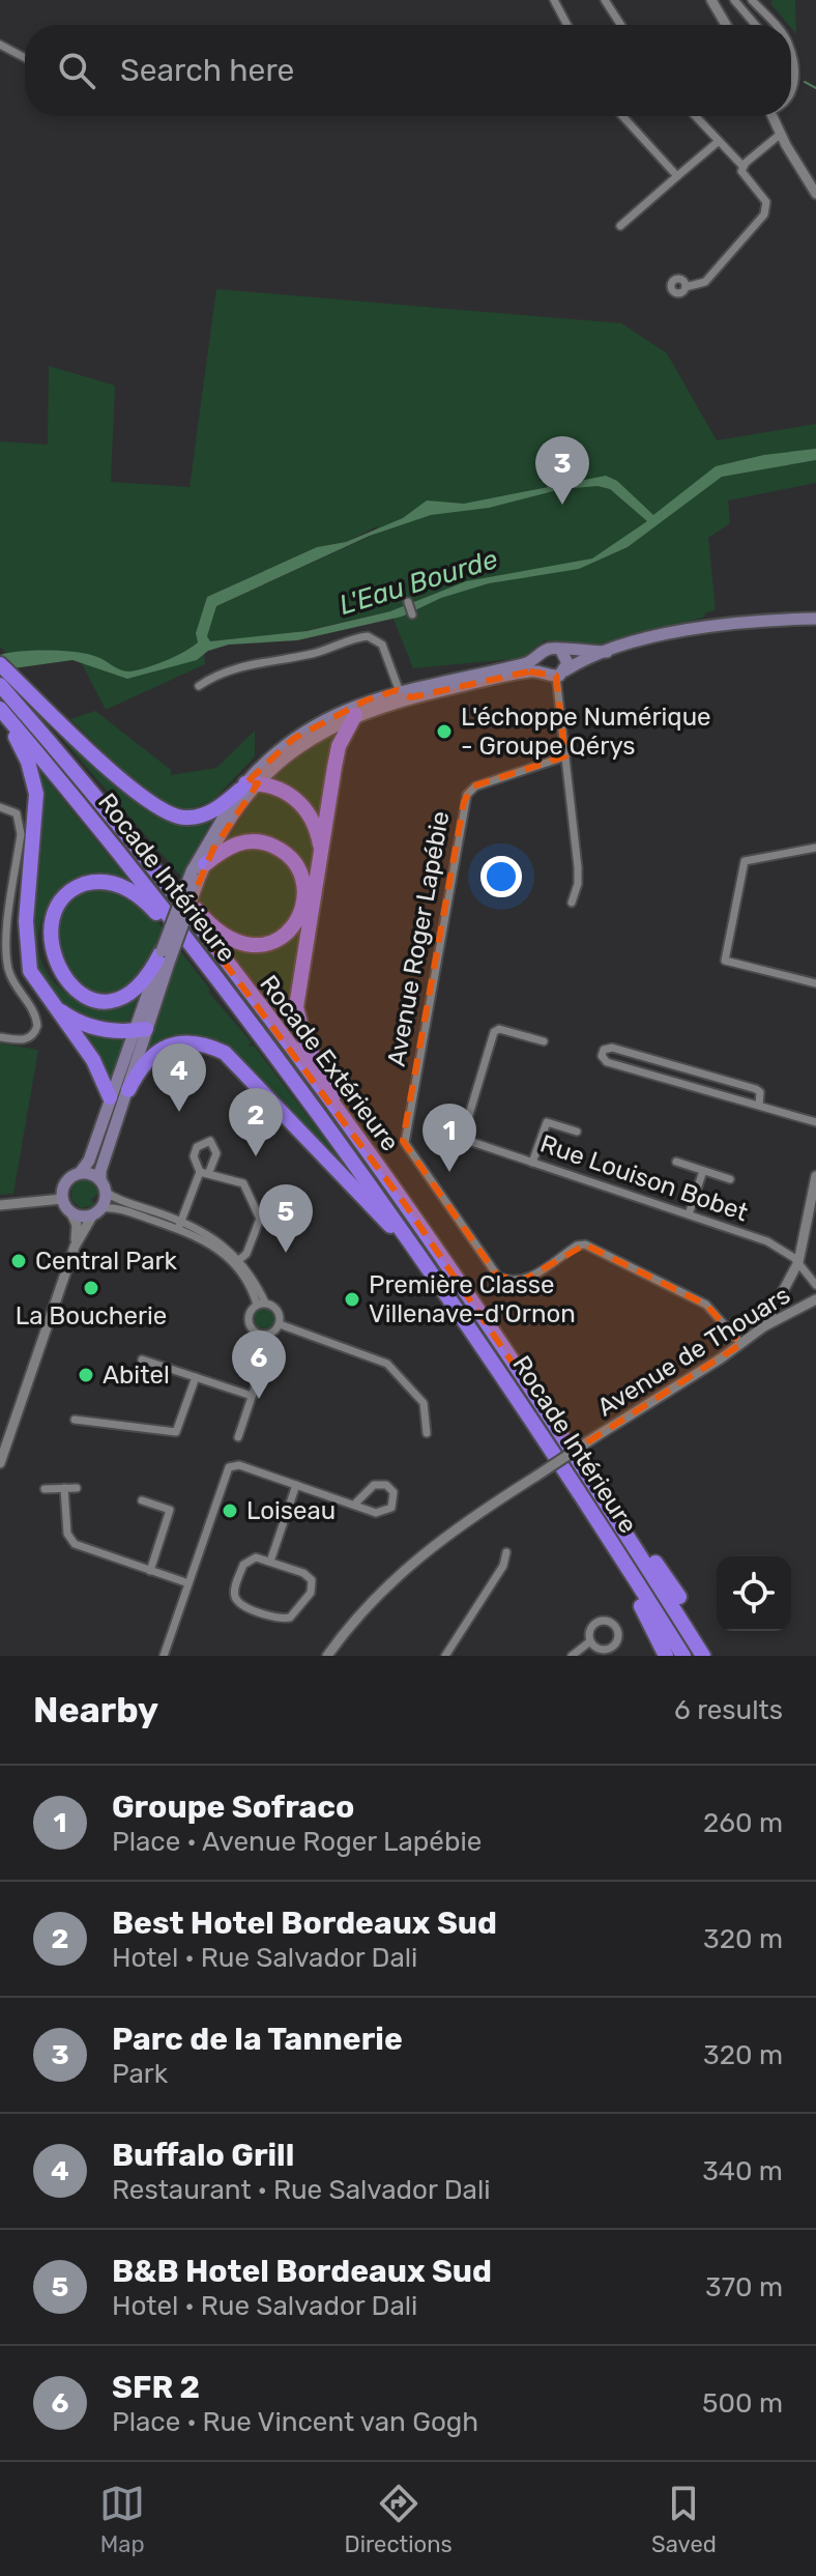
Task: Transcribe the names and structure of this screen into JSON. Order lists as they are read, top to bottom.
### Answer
{
  "streets": {
    "highway": ["Rocade Intérieure", "Rocade Extérieure"],
    "street": ["Avenue Roger Lapébie", "Rue Louison Bobet", "Avenue de Thouars"]
  },
  "crossings": [
    ["Avenue Roger Lapébie", "Avenue de Thouars"]
  ],
  "water": ["L'Eau Bourde"],
  "places": [
    "L'échoppe Numérique - Groupe Qérys",
    "Central Park",
    "La Boucherie",
    "Première Classe Villenave-d'Ornon",
    "Abitel",
    "Loiseau"
  ],
  "page": {
    "search": "Search here",
    "pins": [
      "3",
      "4",
      "2",
      "1",
      "5",
      "6"
    ],
    "heading": ["Nearby", "6 results"],
    "list": [
      {
        "mark": "1",
        "name": "Groupe Sofraco",
        "note": "Place · Avenue Roger Lapébie",
        "value": "260 m"
      },
      {
        "mark": "2",
        "name": "Best Hotel Bordeaux Sud",
        "note": "Hotel · Rue Salvador Dali",
        "value": "320 m"
      },
      {
        "mark": "3",
        "name": "Parc de la Tannerie",
        "note": "Park",
        "value": "320 m"
      },
      {
        "mark": "4",
        "name": "Buffalo Grill",
        "note": "Restaurant · Rue Salvador Dali",
        "value": "340 m"
      },
      {
        "mark": "5",
        "name": "B&B Hotel Bordeaux Sud",
        "note": "Hotel · Rue Salvador Dali",
        "value": "370 m"
      },
      {
        "mark": "6",
        "name": "SFR 2",
        "note": "Place · Rue Vincent van Gogh",
        "value": "500 m"
      }
    ],
    "nav": ["Map", "Directions", "Saved"]
  }
}
